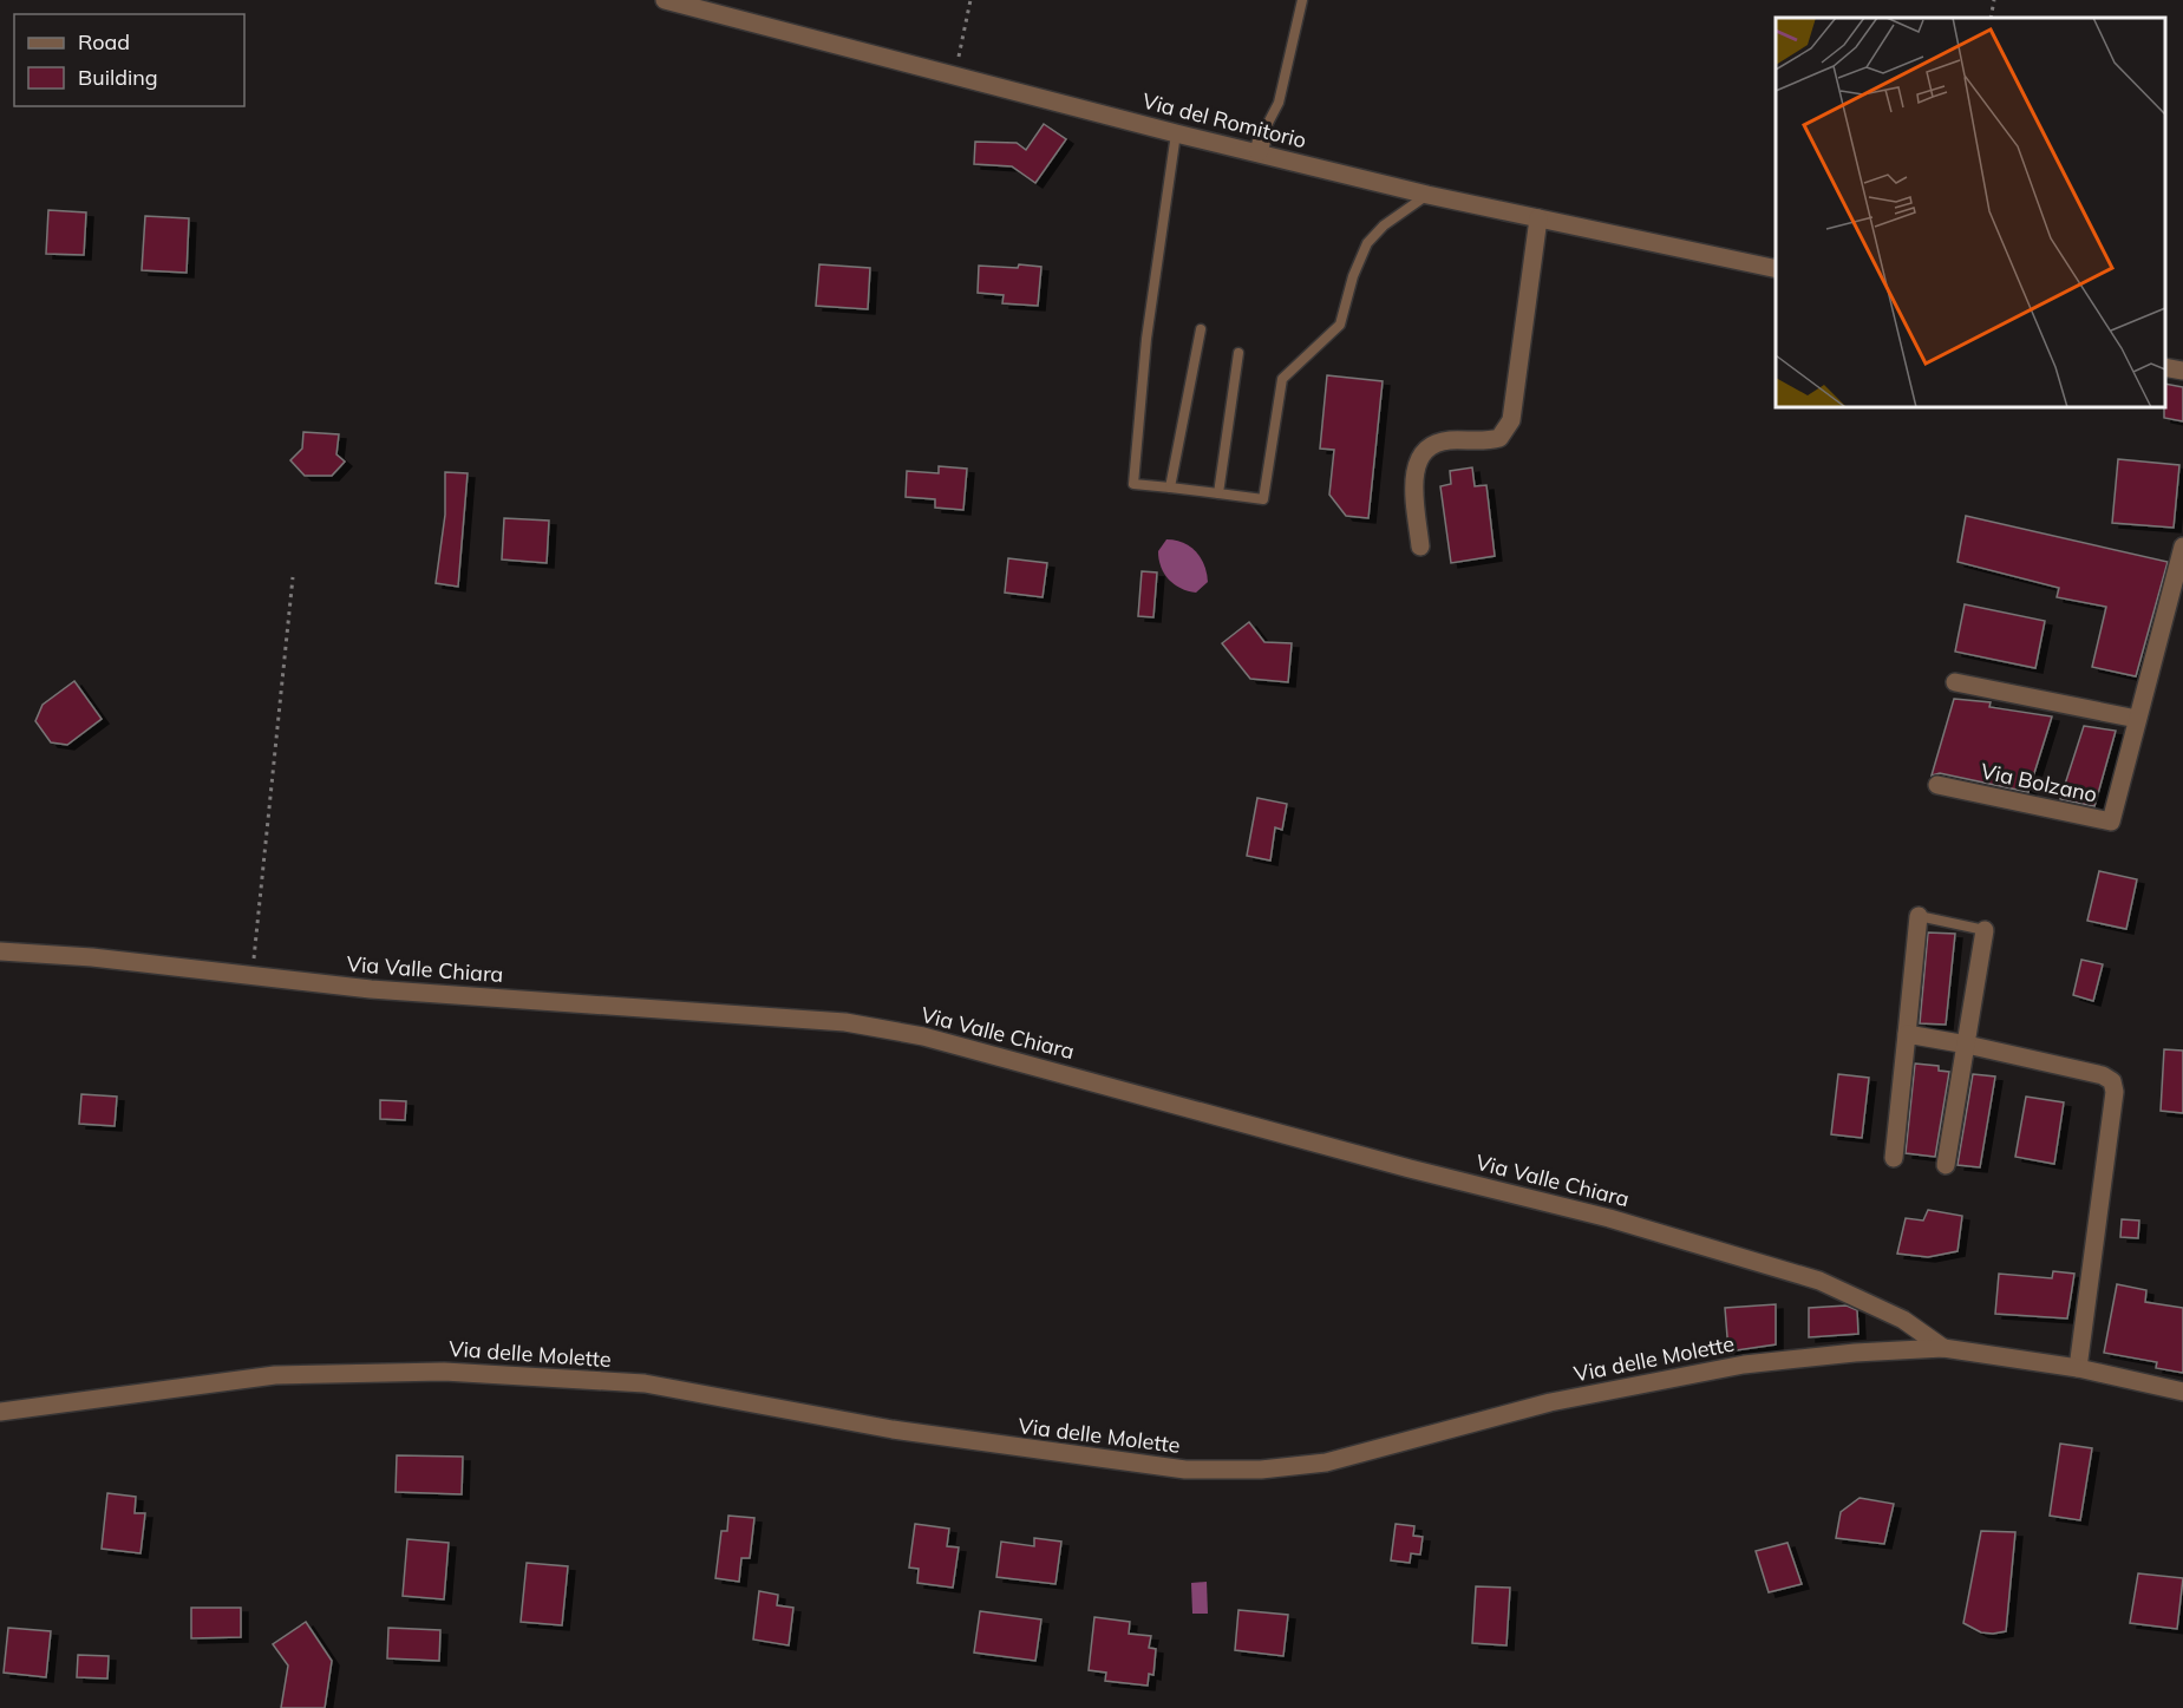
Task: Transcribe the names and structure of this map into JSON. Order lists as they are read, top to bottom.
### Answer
{
  "streets": {
    "street": [
      "Via del Romitorio",
      "Via Bolzano",
      "Via Valle Chiara",
      "Via delle Molette"
    ]
  },
  "crossings": [
    ["Via Valle Chiara", "Via delle Molette"]
  ],
  "legend": ["Road", "Building"]
}
